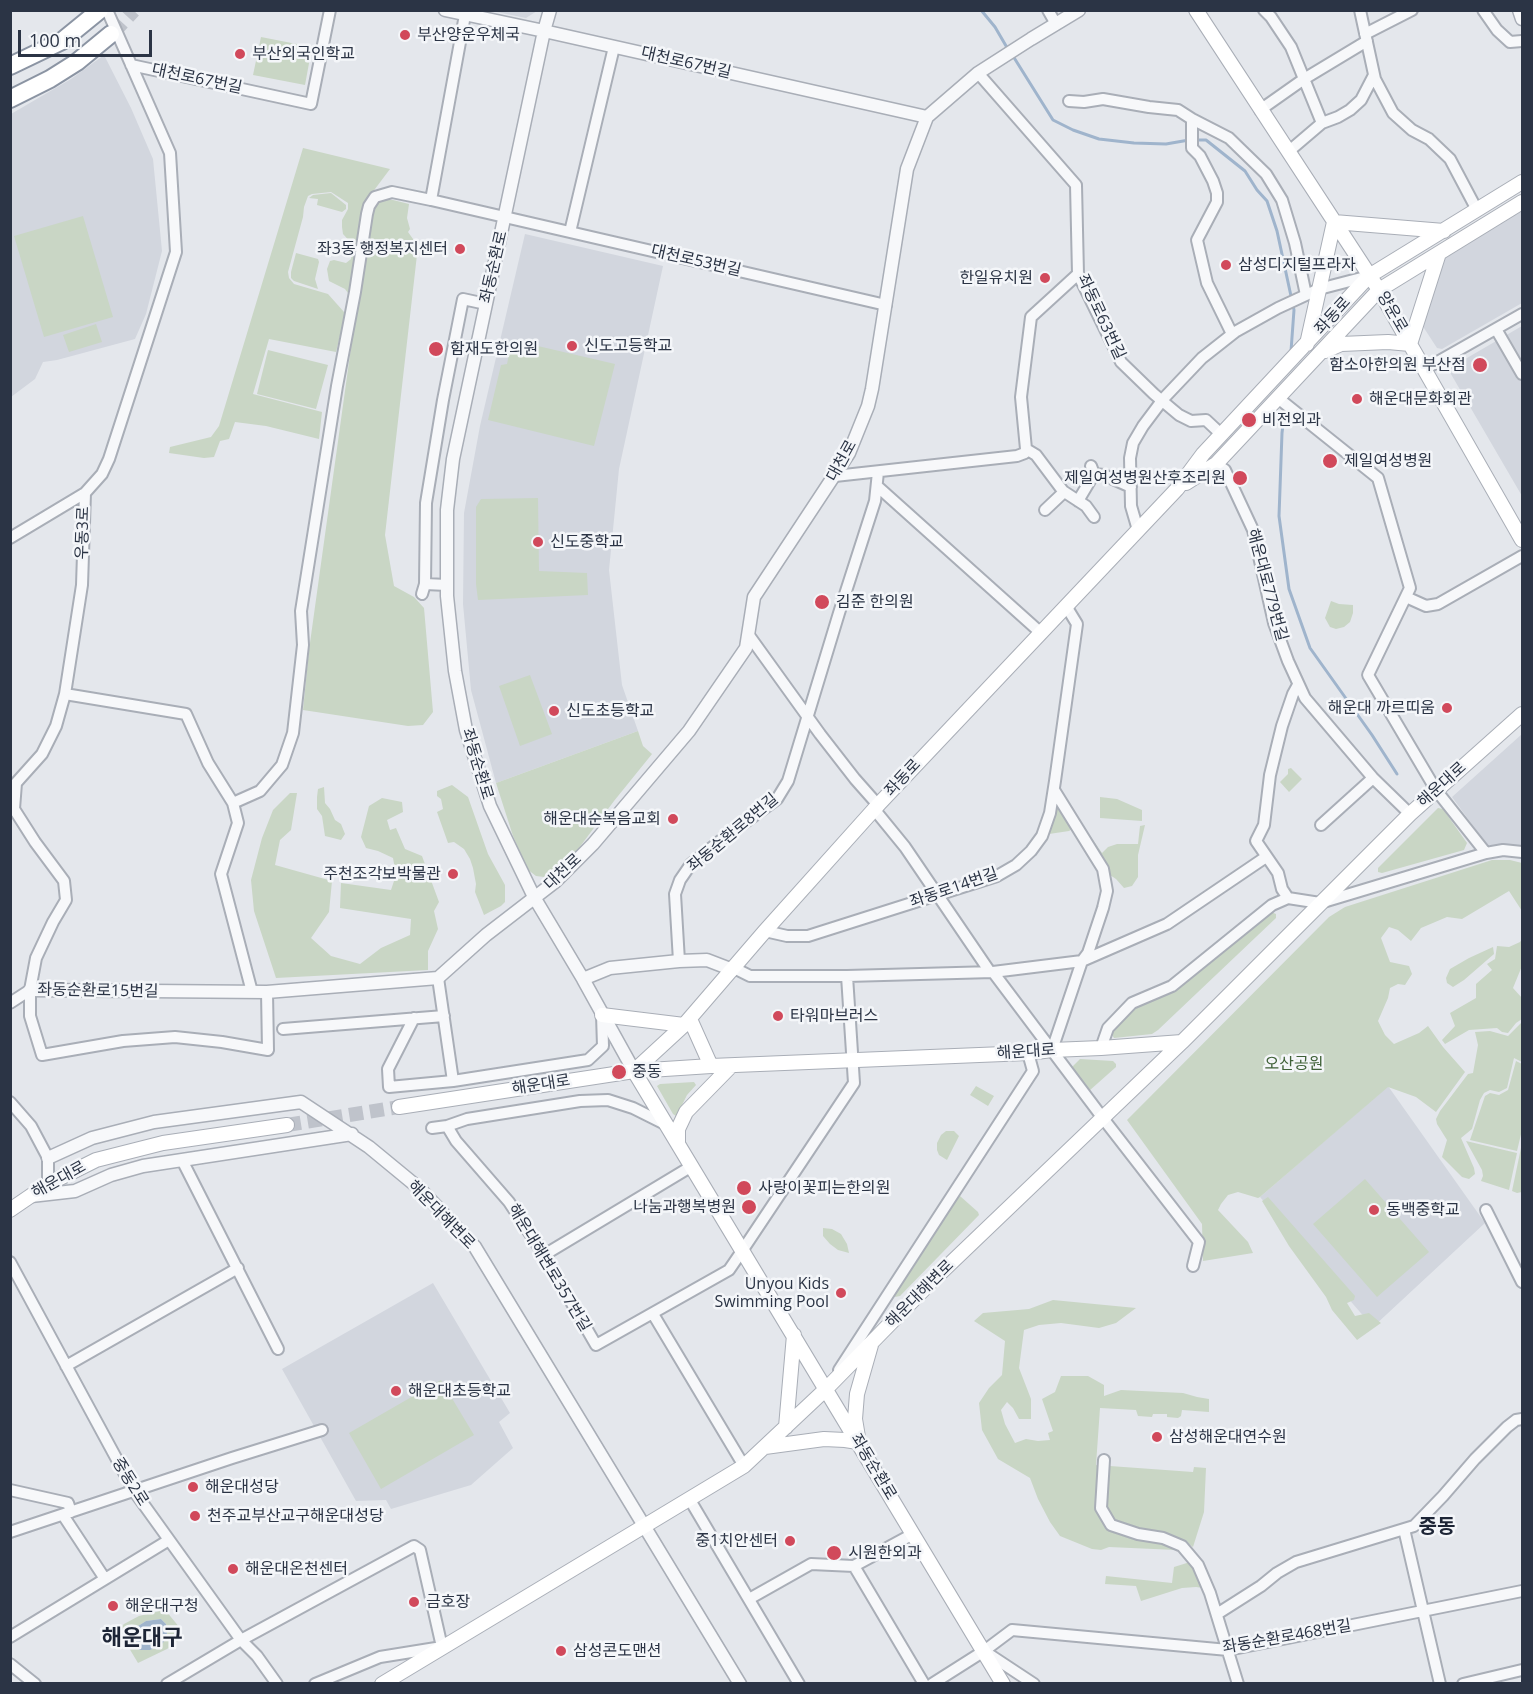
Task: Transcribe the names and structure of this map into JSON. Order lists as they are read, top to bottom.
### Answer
{
  "streets": {
    "main road": [
      "좌동순환로",
      "양운로",
      "좌동로",
      "해운대로",
      "해운대해변로"
    ],
    "street": [
      "대천로67번길",
      "대천로53번길",
      "좌동로63번길",
      "대천로",
      "우동3로",
      "해운대로779번길",
      "좌동순환로8번길",
      "좌동로14번길",
      "좌동순환로15번길",
      "해운대해변로357번길",
      "중동2로",
      "좌동순환로468번길"
    ]
  },
  "crossings": [
    ["대천로67번길", "좌동순환로"],
    ["대천로67번길", "대천로"],
    ["대천로67번길", "우동3로"],
    ["대천로53번길", "좌동순환로"],
    ["대천로53번길", "대천로"],
    ["좌동순환로", "좌동로"],
    ["좌동순환로", "대천로"],
    ["좌동순환로", "해운대로"],
    ["좌동순환로", "해운대해변로"],
    ["좌동순환로", "좌동순환로468번길"],
    ["양운로", "좌동로"],
    ["좌동로", "좌동로63번길"],
    ["좌동로", "해운대로779번길"],
    ["좌동로", "해운대로"],
    ["좌동로", "좌동로14번길"],
    ["좌동로63번길", "대천로"],
    ["우동3로", "좌동순환로15번길"],
    ["해운대로779번길", "해운대로"],
    ["해운대로", "해운대해변로"]
  ],
  "districts": ["중동", "해운대구"],
  "parks": ["오산공원"],
  "places": [
    "부산양운우체국",
    "부산외국인학교",
    "좌3동 행정복지센터",
    "삼성디지털프라자",
    "한일유치원",
    "신도고등학교",
    "함재도한의원",
    "함소아한의원 부산점",
    "해운대문화회관",
    "비전외과",
    "제일여성병원",
    "제일여성병원산후조리원",
    "신도중학교",
    "김준 한의원",
    "해운대 까르띠움",
    "신도초등학교",
    "해운대순복음교회",
    "주천조각보박물관",
    "타워마브러스",
    "중동",
    "사랑이꽃피는한의원",
    "나눔과행복병원",
    "동백중학교",
    "Unyou Kids Swimming Pool",
    "해운대초등학교",
    "삼성해운대연수원",
    "해운대성당",
    "천주교부산교구해운대성당",
    "중1치안센터",
    "시원한외과",
    "해운대온천센터",
    "금호장",
    "해운대구청",
    "삼성콘도맨션"
  ],
  "scale_bar": "100 m"
}
